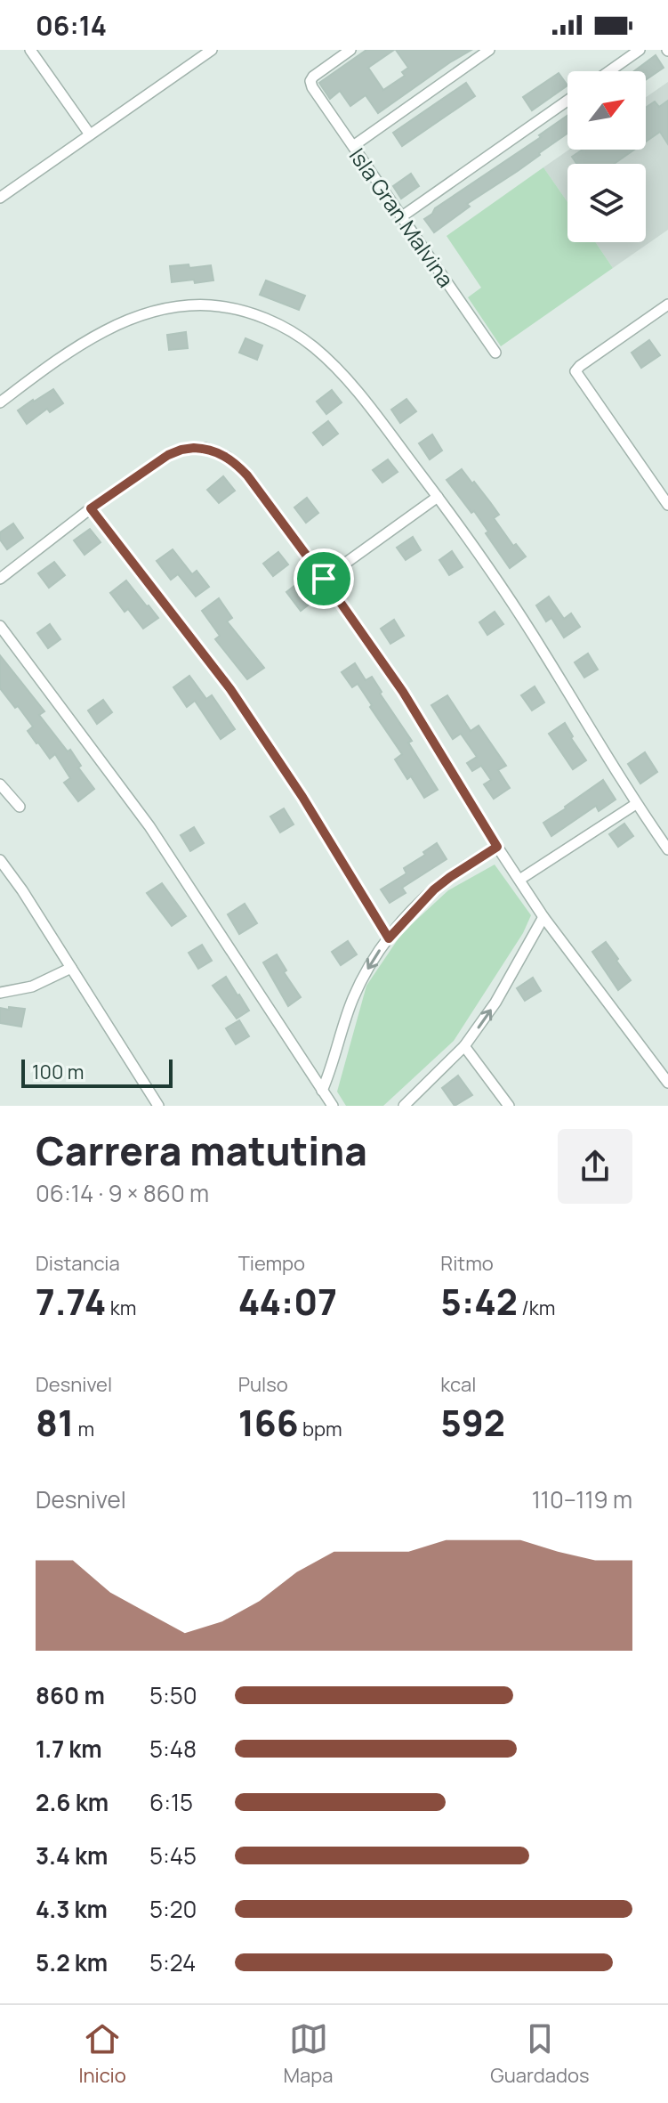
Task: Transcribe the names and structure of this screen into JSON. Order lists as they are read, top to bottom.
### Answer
{
  "streets": {
    "street": ["Isla Gran Malvina"]
  },
  "scale_bar": "100 m",
  "north": "top right",
  "page": {
    "status": "06:14",
    "scale": "100 m",
    "heading": ["Carrera matutina", "06:14 · 9 × 860 m"],
    "stats": [
      ["Distancia", "7.74 km"],
      ["Tiempo", "44:07"],
      ["Ritmo", "5:42 /km"],
      ["Desnivel", "81 m"],
      ["Pulso", "166 bpm"],
      ["kcal", "592"]
    ],
    "chart": ["Desnivel", "110–119 m"],
    "list": [
      {
        "name": "860 m",
        "note": "5:50"
      },
      {
        "name": "1.7 km",
        "note": "5:48"
      },
      {
        "name": "2.6 km",
        "note": "6:15"
      },
      {
        "name": "3.4 km",
        "note": "5:45"
      },
      {
        "name": "4.3 km",
        "note": "5:20"
      },
      {
        "name": "5.2 km",
        "note": "5:24"
      }
    ],
    "tabs": ["Inicio", "Mapa", "Guardados"]
  }
}
